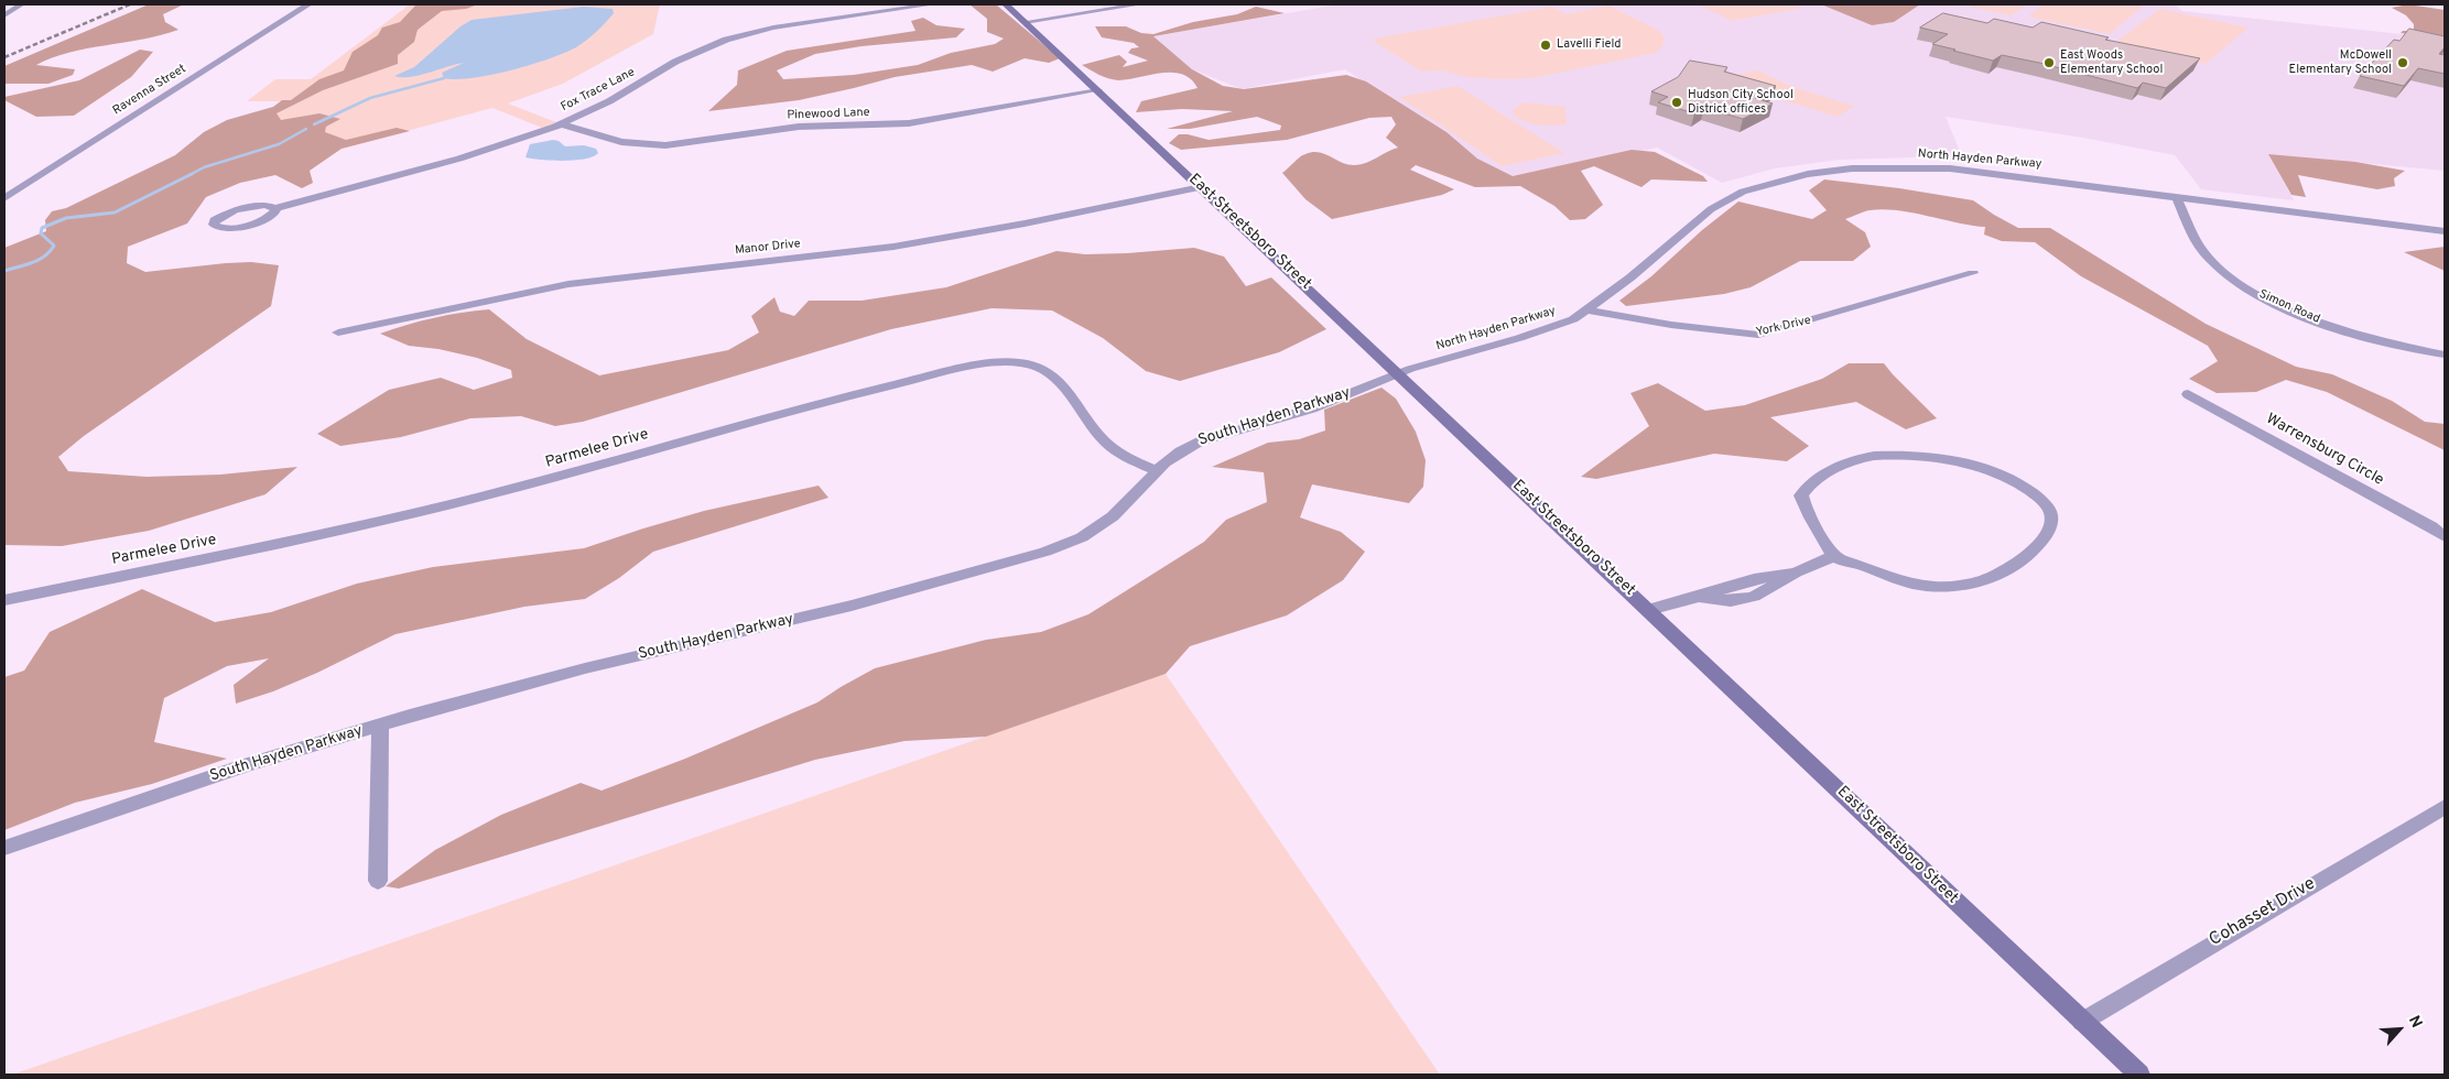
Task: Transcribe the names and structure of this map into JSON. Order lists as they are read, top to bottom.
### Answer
{
  "streets": {
    "main road": ["East Streetsboro Street"],
    "street": [
      "Ravenna Street",
      "Fox Trace Lane",
      "Pinewood Lane",
      "North Hayden Parkway",
      "Manor Drive",
      "Simon Road",
      "York Drive",
      "South Hayden Parkway",
      "Parmelee Drive",
      "Warrensburg Circle",
      "Cohasset Drive"
    ]
  },
  "crossings": [
    ["Fox Trace Lane", "Pinewood Lane"],
    ["Pinewood Lane", "East Streetsboro Street"],
    ["North Hayden Parkway", "East Streetsboro Street"],
    ["North Hayden Parkway", "Simon Road"],
    ["North Hayden Parkway", "York Drive"],
    ["North Hayden Parkway", "South Hayden Parkway"],
    ["East Streetsboro Street", "Manor Drive"],
    ["East Streetsboro Street", "South Hayden Parkway"],
    ["East Streetsboro Street", "Cohasset Drive"],
    ["South Hayden Parkway", "Parmelee Drive"]
  ],
  "places": [
    "Lavelli Field",
    "East Woods Elementary School",
    "McDowell Elementary School",
    "Hudson City School District offices"
  ],
  "north": "top right"
}
